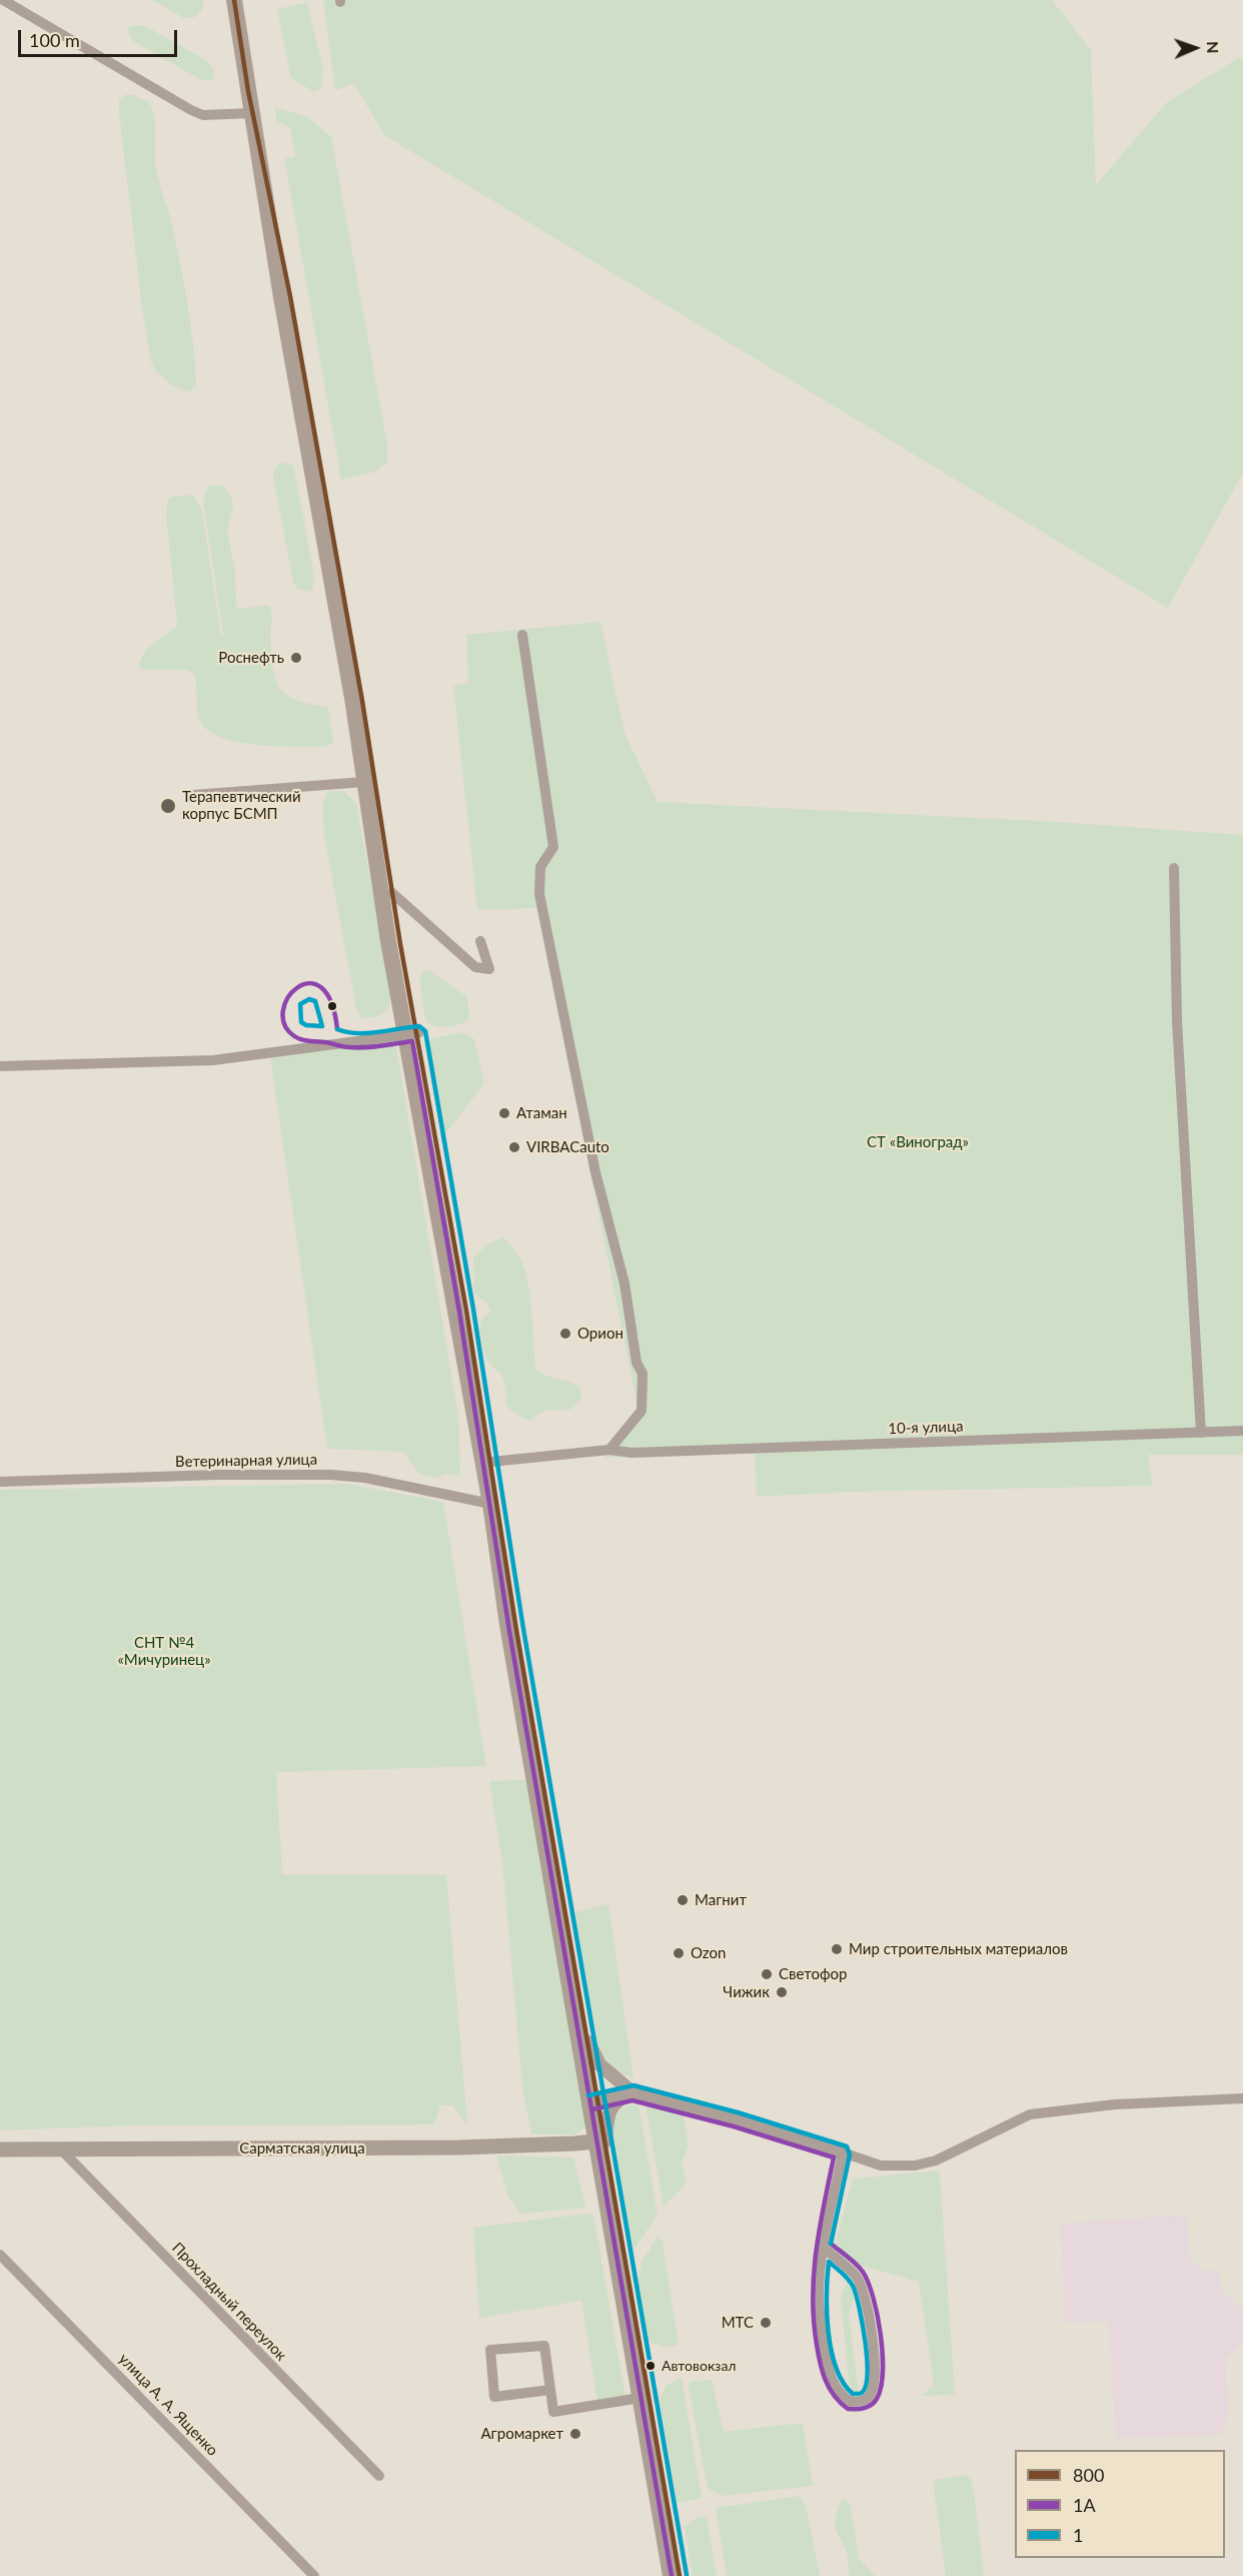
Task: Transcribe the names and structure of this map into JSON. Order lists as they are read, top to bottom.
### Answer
{
  "streets": {
    "main road": ["Сарматская улица"],
    "street": [
      "10-я улица",
      "Ветеринарная улица",
      "Прохладный переулок",
      "улица А. А. Ященко"
    ]
  },
  "crossings": [
    ["Сарматская улица", "Прохладный переулок"]
  ],
  "parks": ["СТ «Виноград»", "СНТ №4 «Мичуринец»"],
  "places": [
    "Роснефть",
    "Терапевтический корпус БСМП",
    "Атаман",
    "VIRBACauto",
    "Орион",
    "Магнит",
    "Мир строительных материалов",
    "Ozon",
    "Светофор",
    "Чижик",
    "МТС",
    "Автовокзал",
    "Агромаркет"
  ],
  "lines": ["transit line 800", "transit line 1А", "transit line 1"],
  "legend": ["800", "1А", "1"],
  "scale_bar": "100 m",
  "north": "right"
}
